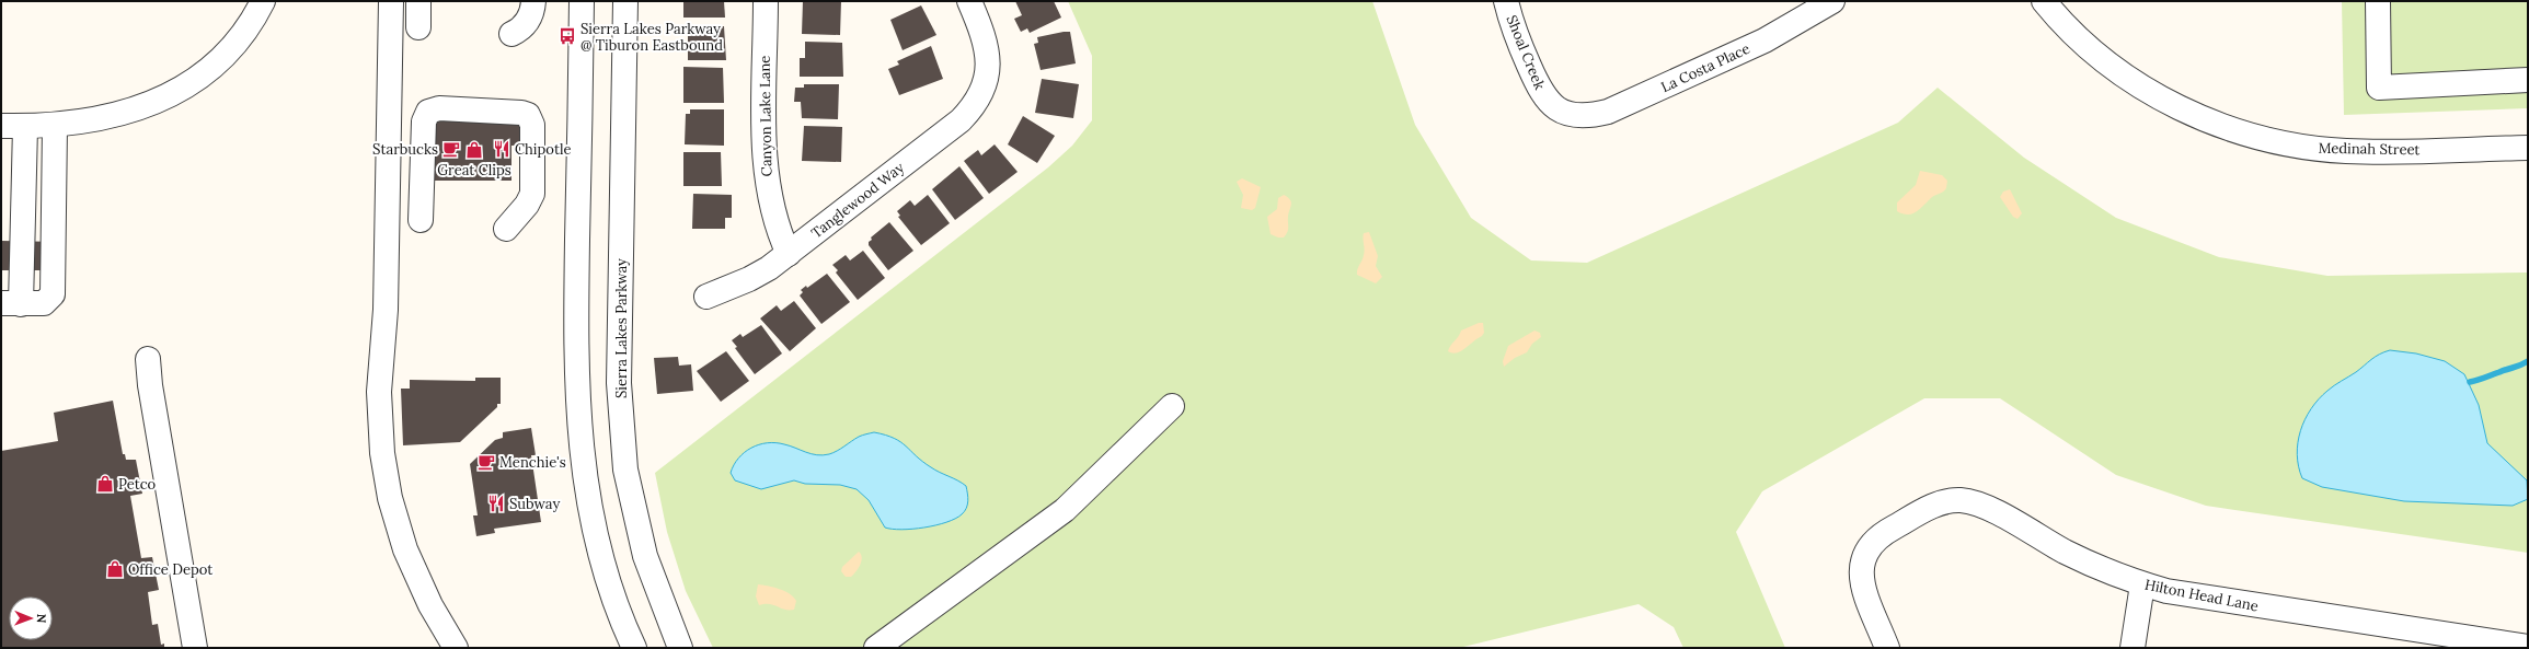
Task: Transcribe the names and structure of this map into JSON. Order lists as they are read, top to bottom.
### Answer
{
  "streets": {
    "street": [
      "Shoal Creek",
      "La Costa Place",
      "Canyon Lake Lane",
      "Medinah Street",
      "Tanglewood Way",
      "Sierra Lakes Parkway",
      "Hilton Head Lane"
    ]
  },
  "crossings": [
    ["Shoal Creek", "La Costa Place"],
    ["Canyon Lake Lane", "Tanglewood Way"]
  ],
  "places": {
    "bus stop": ["Sierra Lakes Parkway @ Tiburon Eastbound"],
    "cafe": ["Starbucks", "Menchie's"],
    "restaurant": ["Chipotle", "Subway"],
    "shop": ["Great Clips", "Petco", "Office Depot"]
  },
  "north": "right"
}
